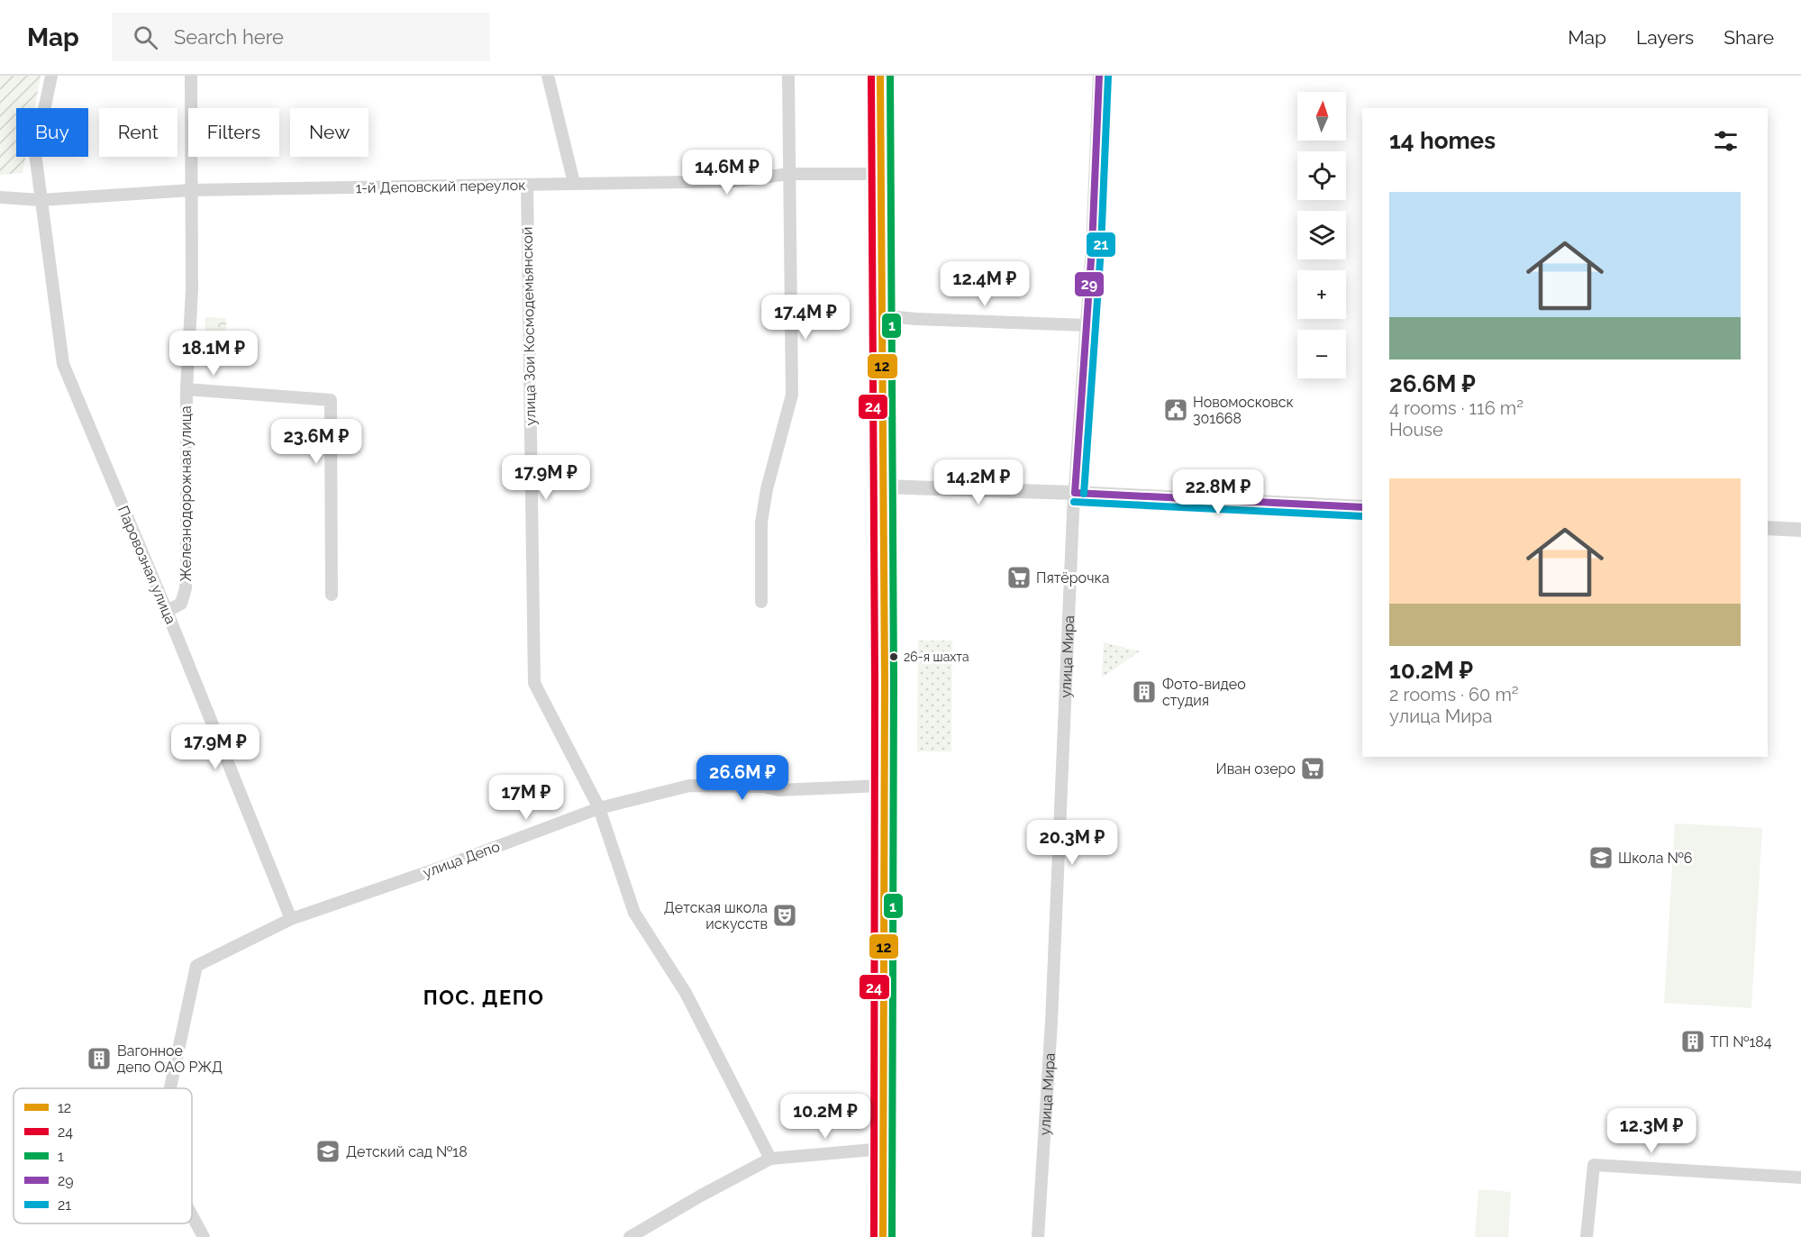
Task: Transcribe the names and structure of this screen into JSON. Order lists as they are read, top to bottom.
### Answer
{
  "streets": {
    "street": [
      "1-й Деповский переулок",
      "улица Зои Космодемьянской",
      "Железнодорожная улица",
      "Паровозная улица",
      "улица Мира",
      "улица Депо"
    ]
  },
  "crossings": [
    ["1-й Деповский переулок", "улица Зои Космодемьянской"],
    ["1-й Деповский переулок", "Железнодорожная улица"],
    ["1-й Деповский переулок", "Паровозная улица"],
    ["улица Зои Космодемьянской", "улица Депо"],
    ["Железнодорожная улица", "Паровозная улица"],
    ["Паровозная улица", "улица Депо"]
  ],
  "districts": ["ПОС. ДЕПО"],
  "places": {
    "public building": ["Новомосковск 301668"],
    "supermarket": ["Пятёрочка", "Иван озеро"],
    "other": ["26-я шахта"],
    "building": ["Фото-видео студия", "ТП №184", "Вагонное депо ОАО РЖД"],
    "school or university": ["Школа №6", "Детский сад №18"],
    "theatre": ["Детская школа искусств"]
  },
  "lines": [
    "transit line 12",
    "transit line 24",
    "transit line 1",
    "transit line 29",
    "transit line 21"
  ],
  "legend": [
    "12",
    "24",
    "1",
    "29",
    "21"
  ],
  "north": "top",
  "page": {
    "header": "Map",
    "search": "Search here",
    "nav": ["Map", "Layers", "Share"],
    "map_buttons": ["+", "−"],
    "chip": [
      "Buy",
      "Rent",
      "Filters",
      "New"
    ],
    "heading": "14 homes",
    "price": [
      "14.6M ₽",
      "12.4M ₽",
      "17.4M ₽",
      "18.1M ₽",
      "23.6M ₽",
      "17.9M ₽",
      "14.2M ₽",
      "22.8M ₽",
      "17.9M ₽",
      "26.6M ₽",
      "17M ₽",
      "20.3M ₽",
      "10.2M ₽",
      "12.3M ₽"
    ],
    "list": [
      {
        "name": "26.6M ₽",
        "note": "4 rooms · 116 m² · House"
      },
      {
        "name": "10.2M ₽",
        "note": "2 rooms · 60 m² · улица Мира"
      }
    ]
  }
}
